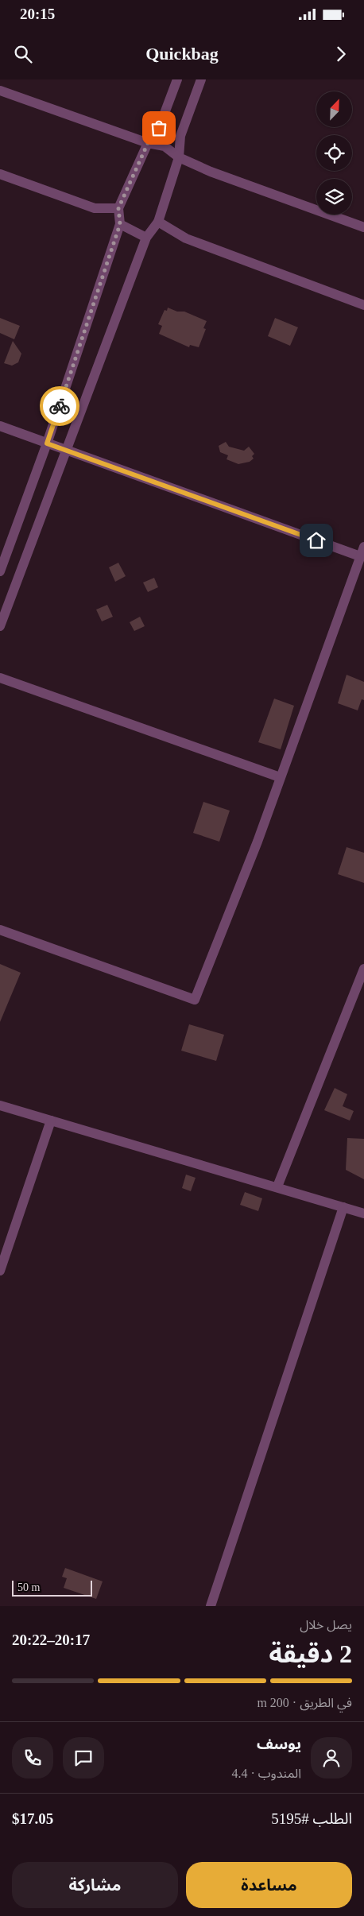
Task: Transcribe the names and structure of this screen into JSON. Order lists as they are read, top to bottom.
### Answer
{
  "scale_bar": "50 m",
  "north": "top right",
  "page": {
    "status": "20:15",
    "header": "Quickbag",
    "scale": "50 m",
    "heading": ["2 دقيقة", "يصل خلال", "20:17–20:22"],
    "panel": [
      "يوسف",
      "المندوب · 4.4",
      "الطلب #5195",
      "$17.05"
    ],
    "bar": "في الطريق · 200 m",
    "buttons": ["مساعدة", "مشاركة"]
  }
}
